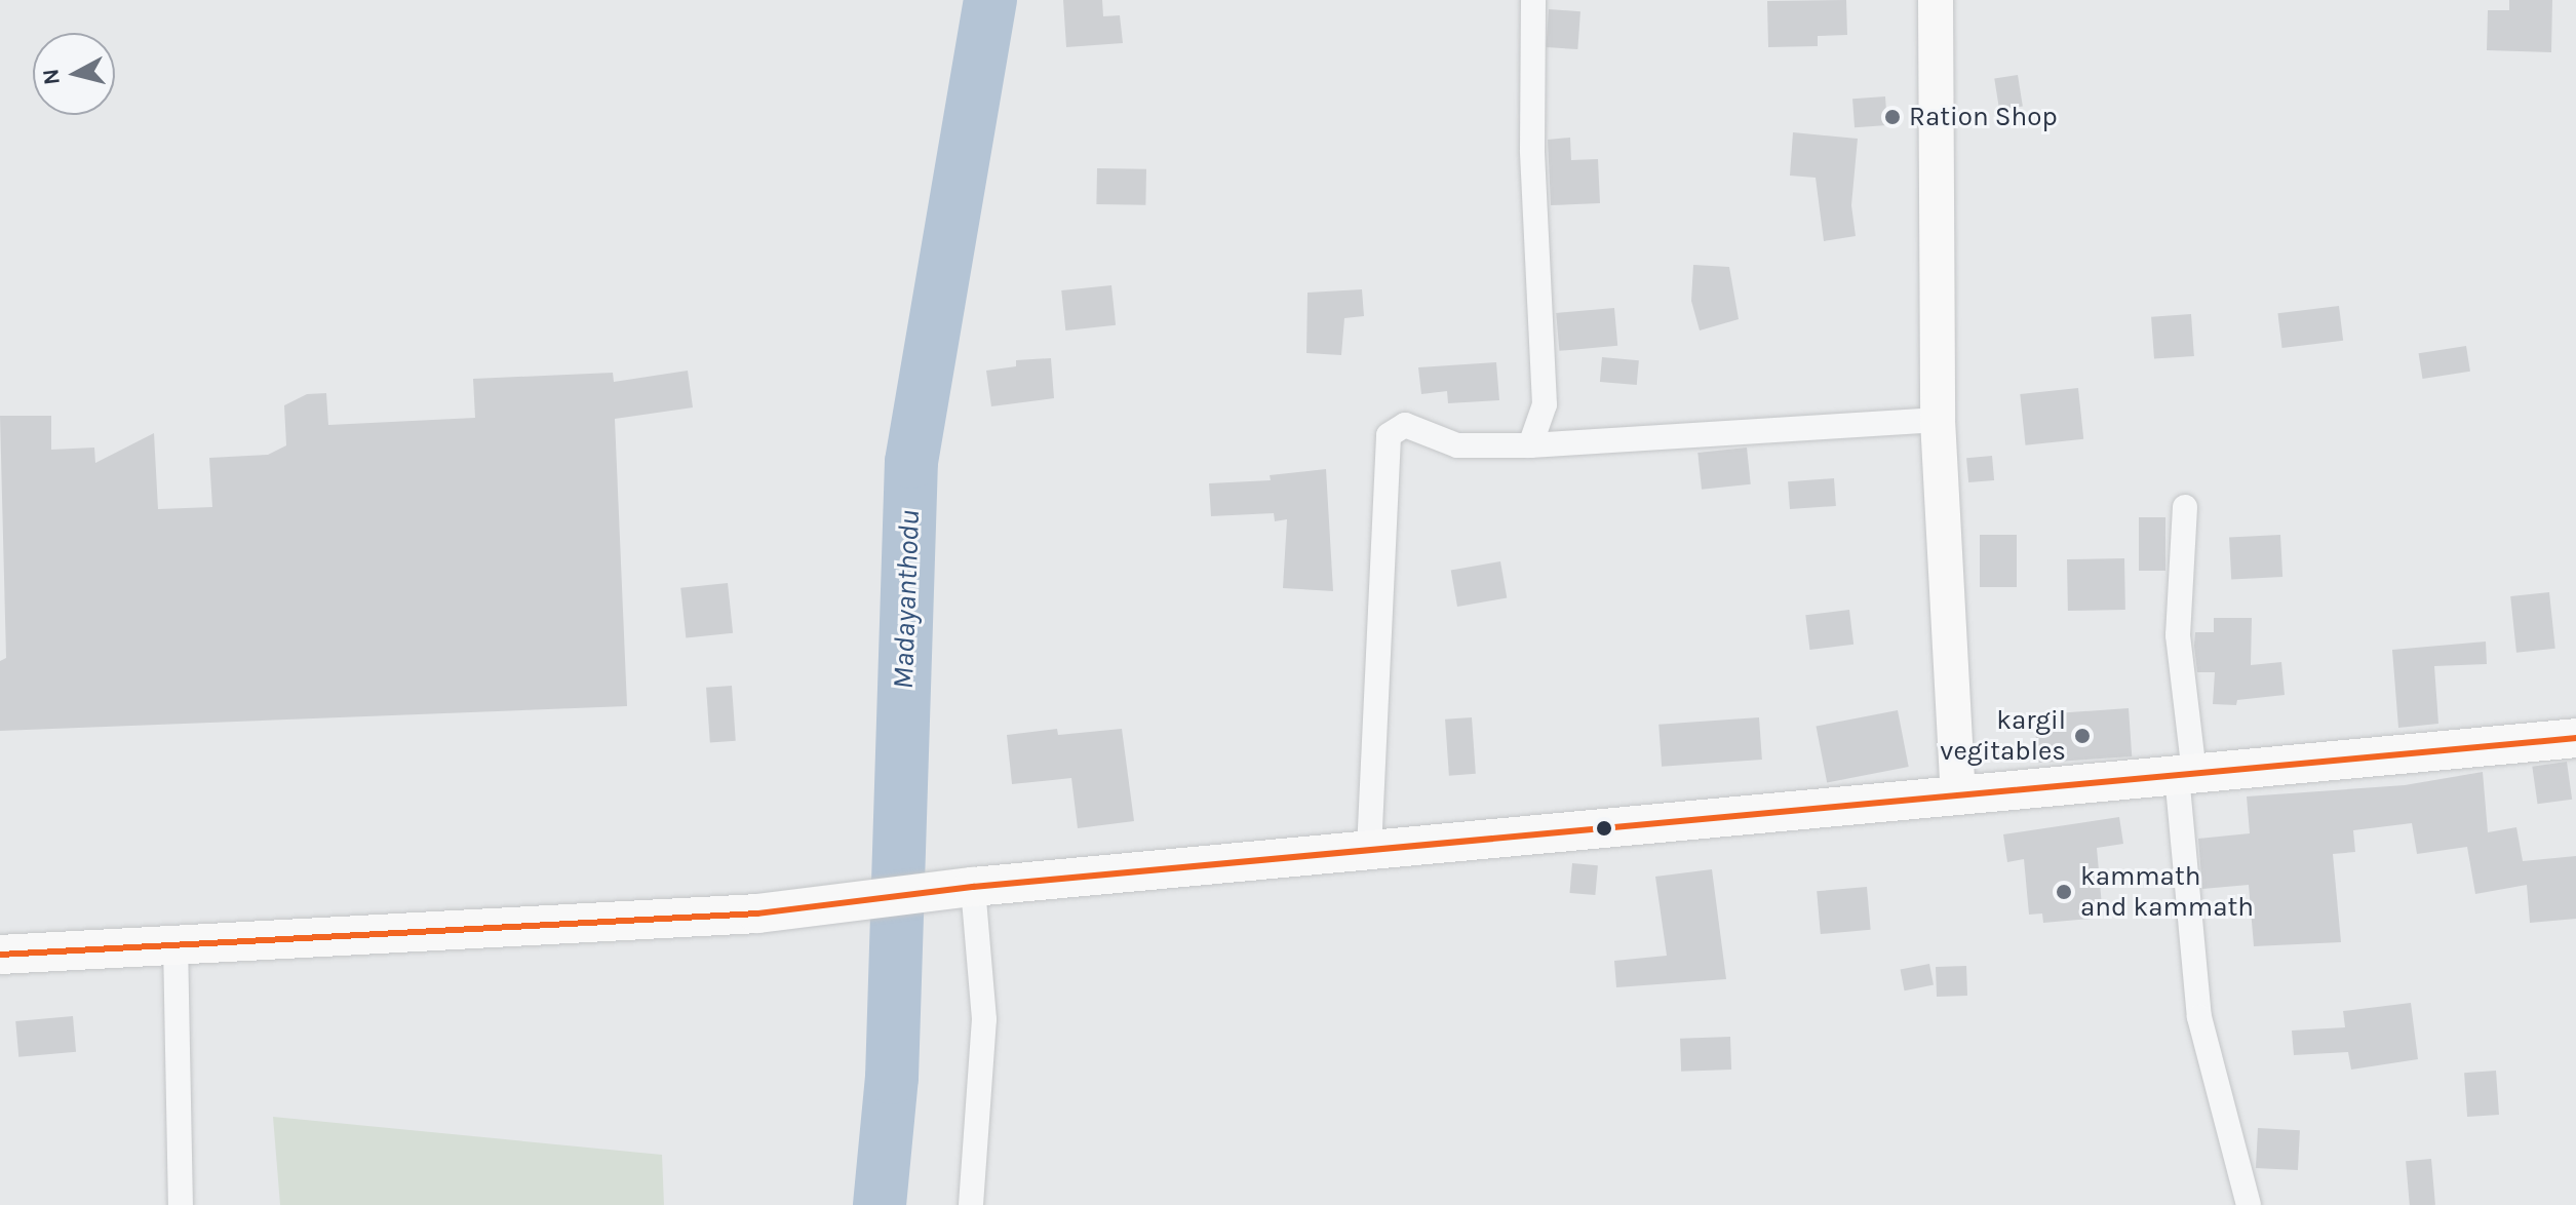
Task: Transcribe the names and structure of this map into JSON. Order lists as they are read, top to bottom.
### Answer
{
  "water": ["Madayanthodu"],
  "places": ["Ration Shop", "kargil vegitables", "kammath and kammath"],
  "north": "left"
}
